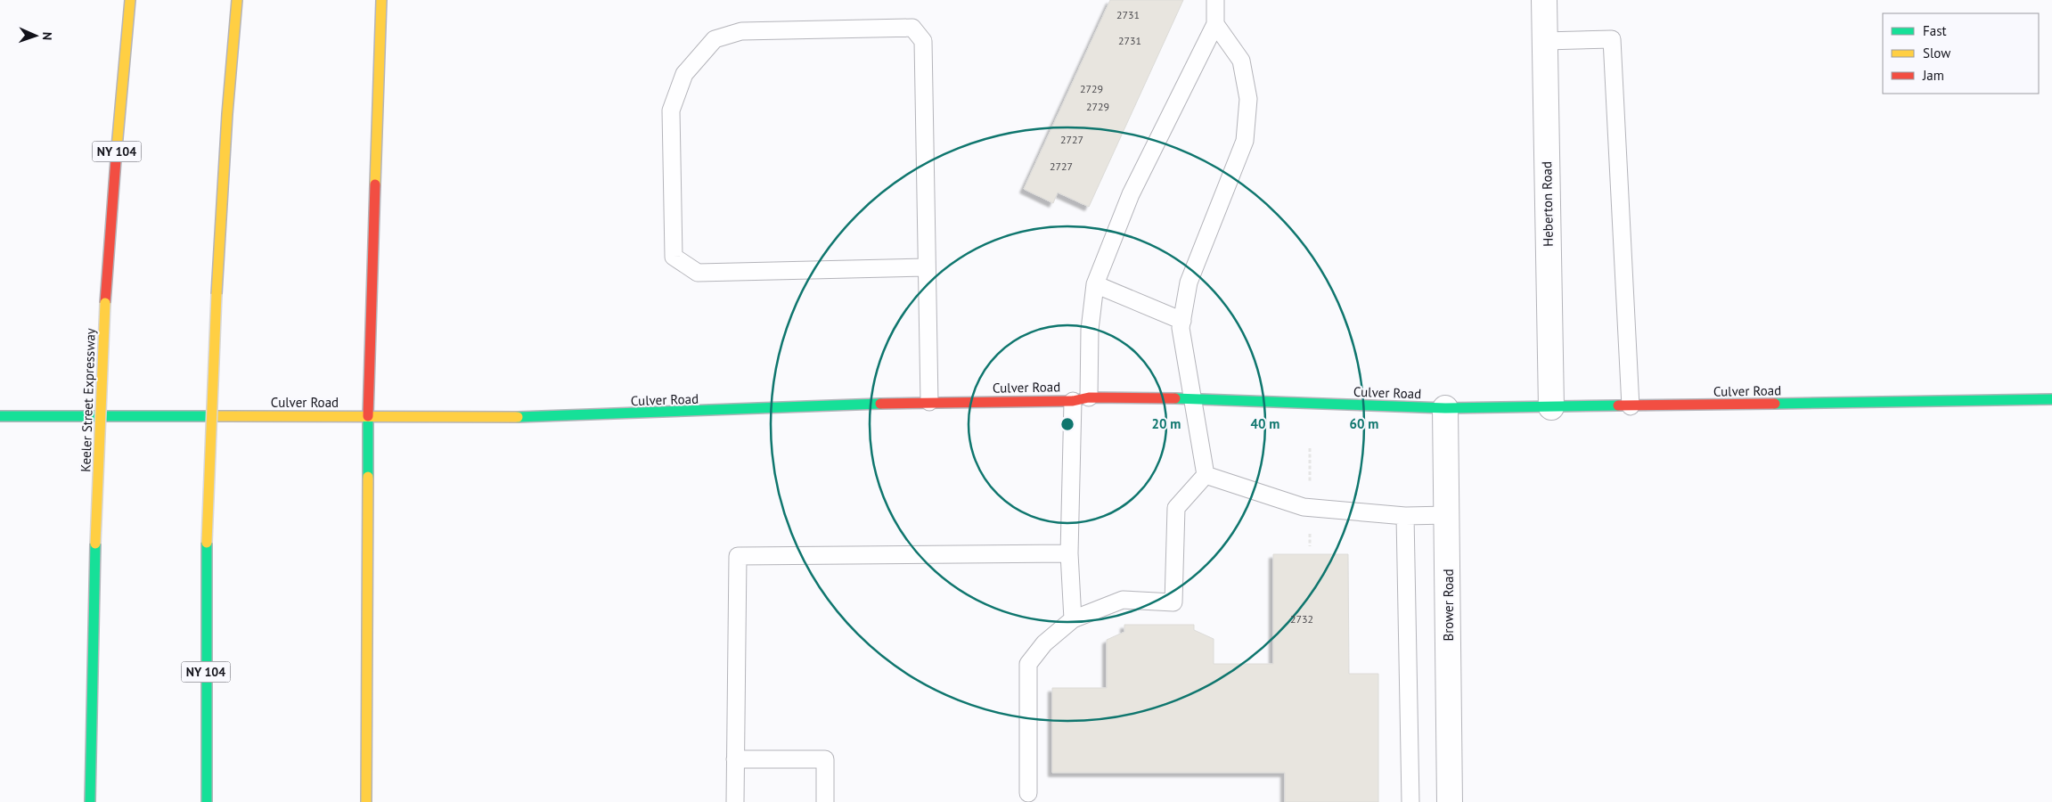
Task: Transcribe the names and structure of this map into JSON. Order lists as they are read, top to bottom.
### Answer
{
  "streets": {
    "main road": ["NY 104", "Culver Road", "Keeler Street Expressway"],
    "street": ["Heberton Road", "Brower Road"]
  },
  "crossings": [
    ["Heberton Road", "Culver Road"],
    ["Culver Road", "Brower Road"]
  ],
  "house_numbers": [
    "2731",
    "2731",
    "2729",
    "2729",
    "2727",
    "2727",
    "2732"
  ],
  "legend": ["Fast", "Slow", "Jam"],
  "north": "right",
  "rings": ["20 m", "40 m", "60 m"]
}
